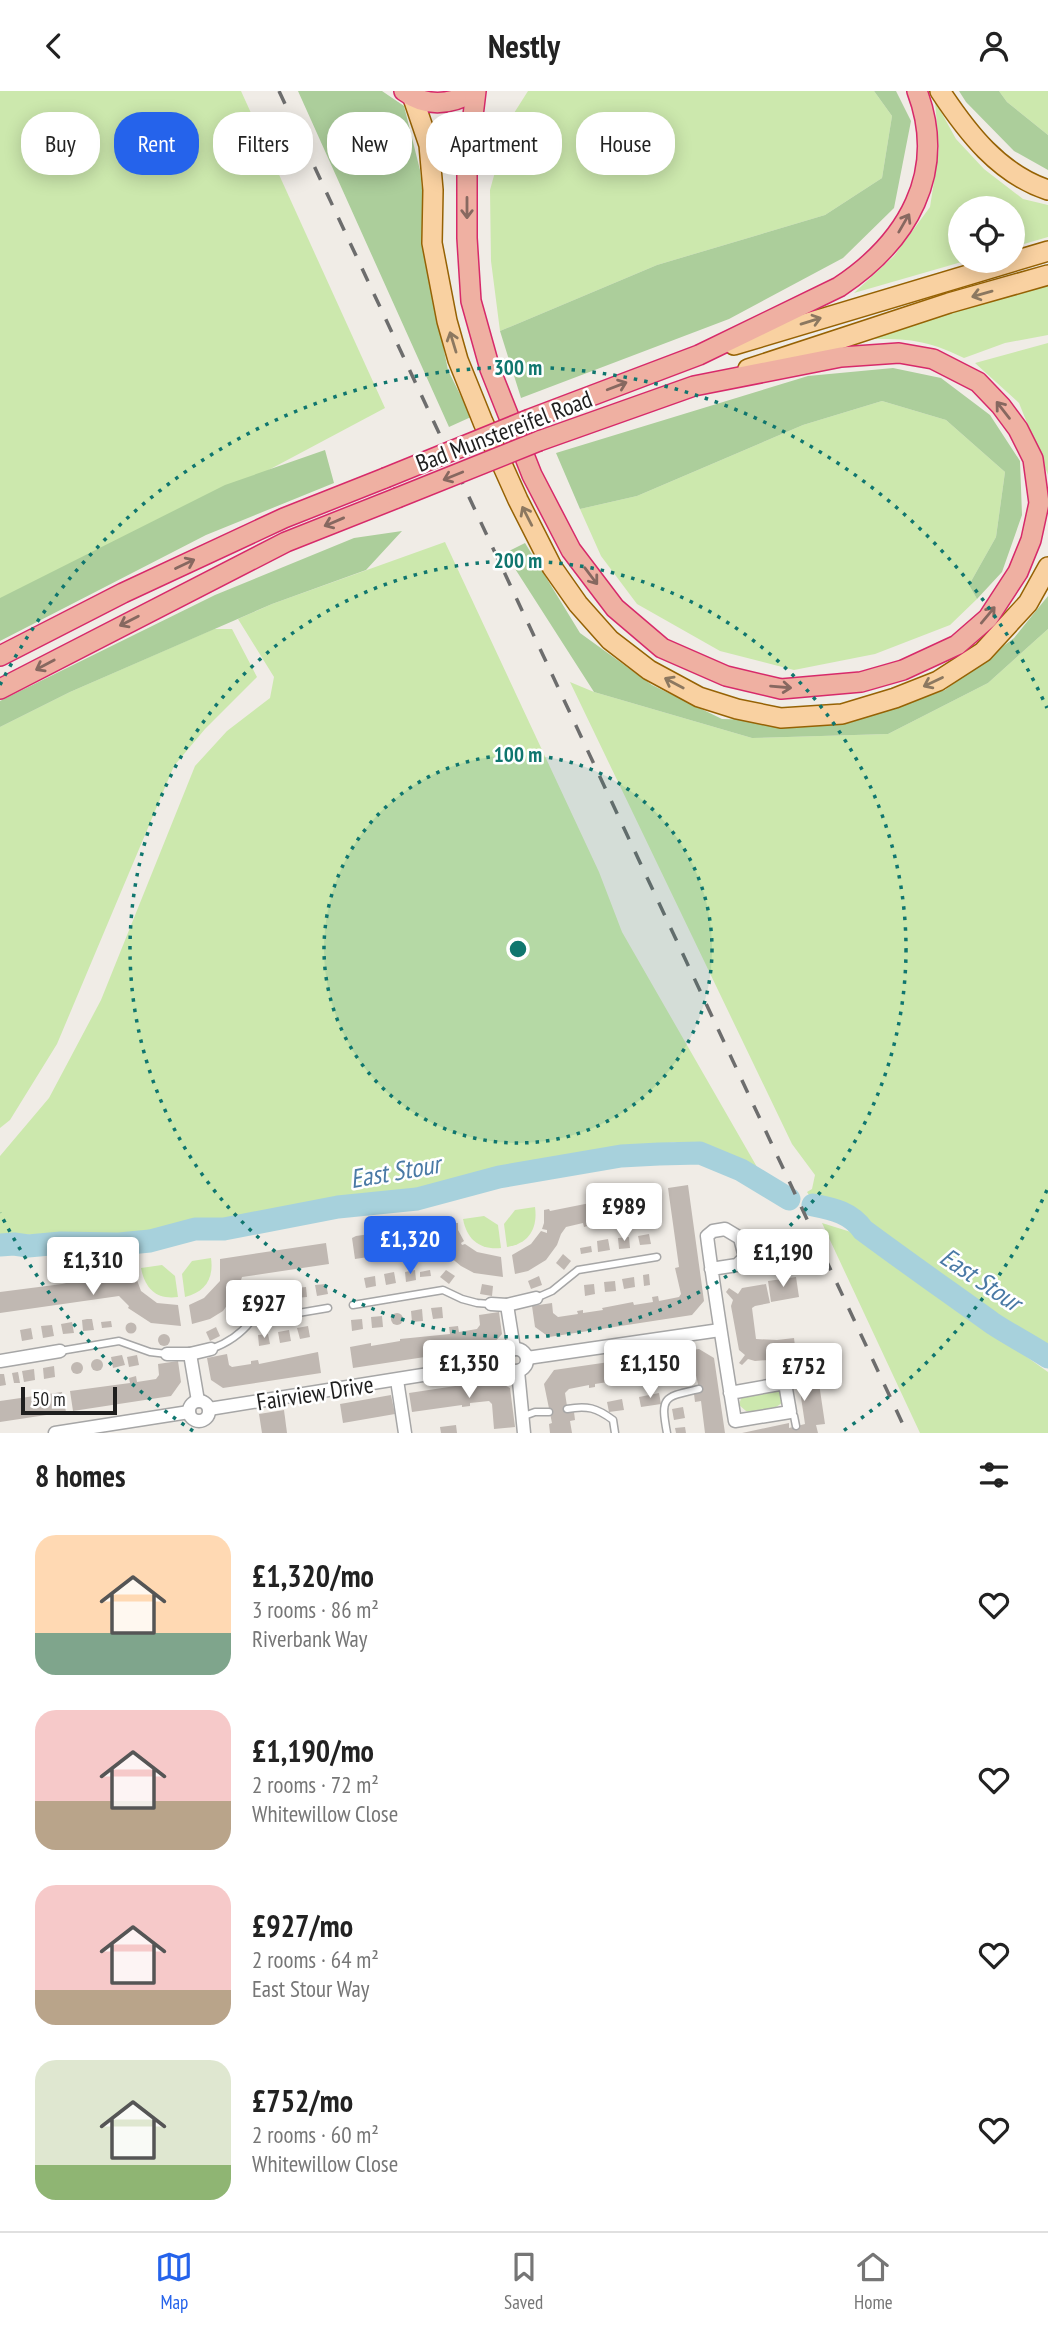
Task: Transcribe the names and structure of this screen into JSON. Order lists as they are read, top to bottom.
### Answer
{
  "streets": {
    "highway": ["Bad Munstereifel Road"],
    "street": ["Fairview Drive"]
  },
  "water": ["East Stour"],
  "scale_bar": "50 m",
  "page": {
    "header": "Nestly",
    "chip": [
      "Buy",
      "Rent",
      "Filters",
      "New",
      "Apartment",
      "House"
    ],
    "price": [
      "£989",
      "£1,320",
      "£1,190",
      "£1,310",
      "£927",
      "£1,350",
      "£1,150",
      "£752"
    ],
    "scale": "50 m",
    "heading": "8 homes",
    "list": [
      {
        "name": "£1,320/mo",
        "note": "3 rooms · 86 m² · Riverbank Way"
      },
      {
        "name": "£1,190/mo",
        "note": "2 rooms · 72 m² · Whitewillow Close"
      },
      {
        "name": "£927/mo",
        "note": "2 rooms · 64 m² · East Stour Way"
      },
      {
        "name": "£752/mo",
        "note": "2 rooms · 60 m² · Whitewillow Close"
      }
    ],
    "tabs": ["Map", "Saved", "Home"]
  },
  "rings": ["300 m", "200 m", "100 m"]
}
